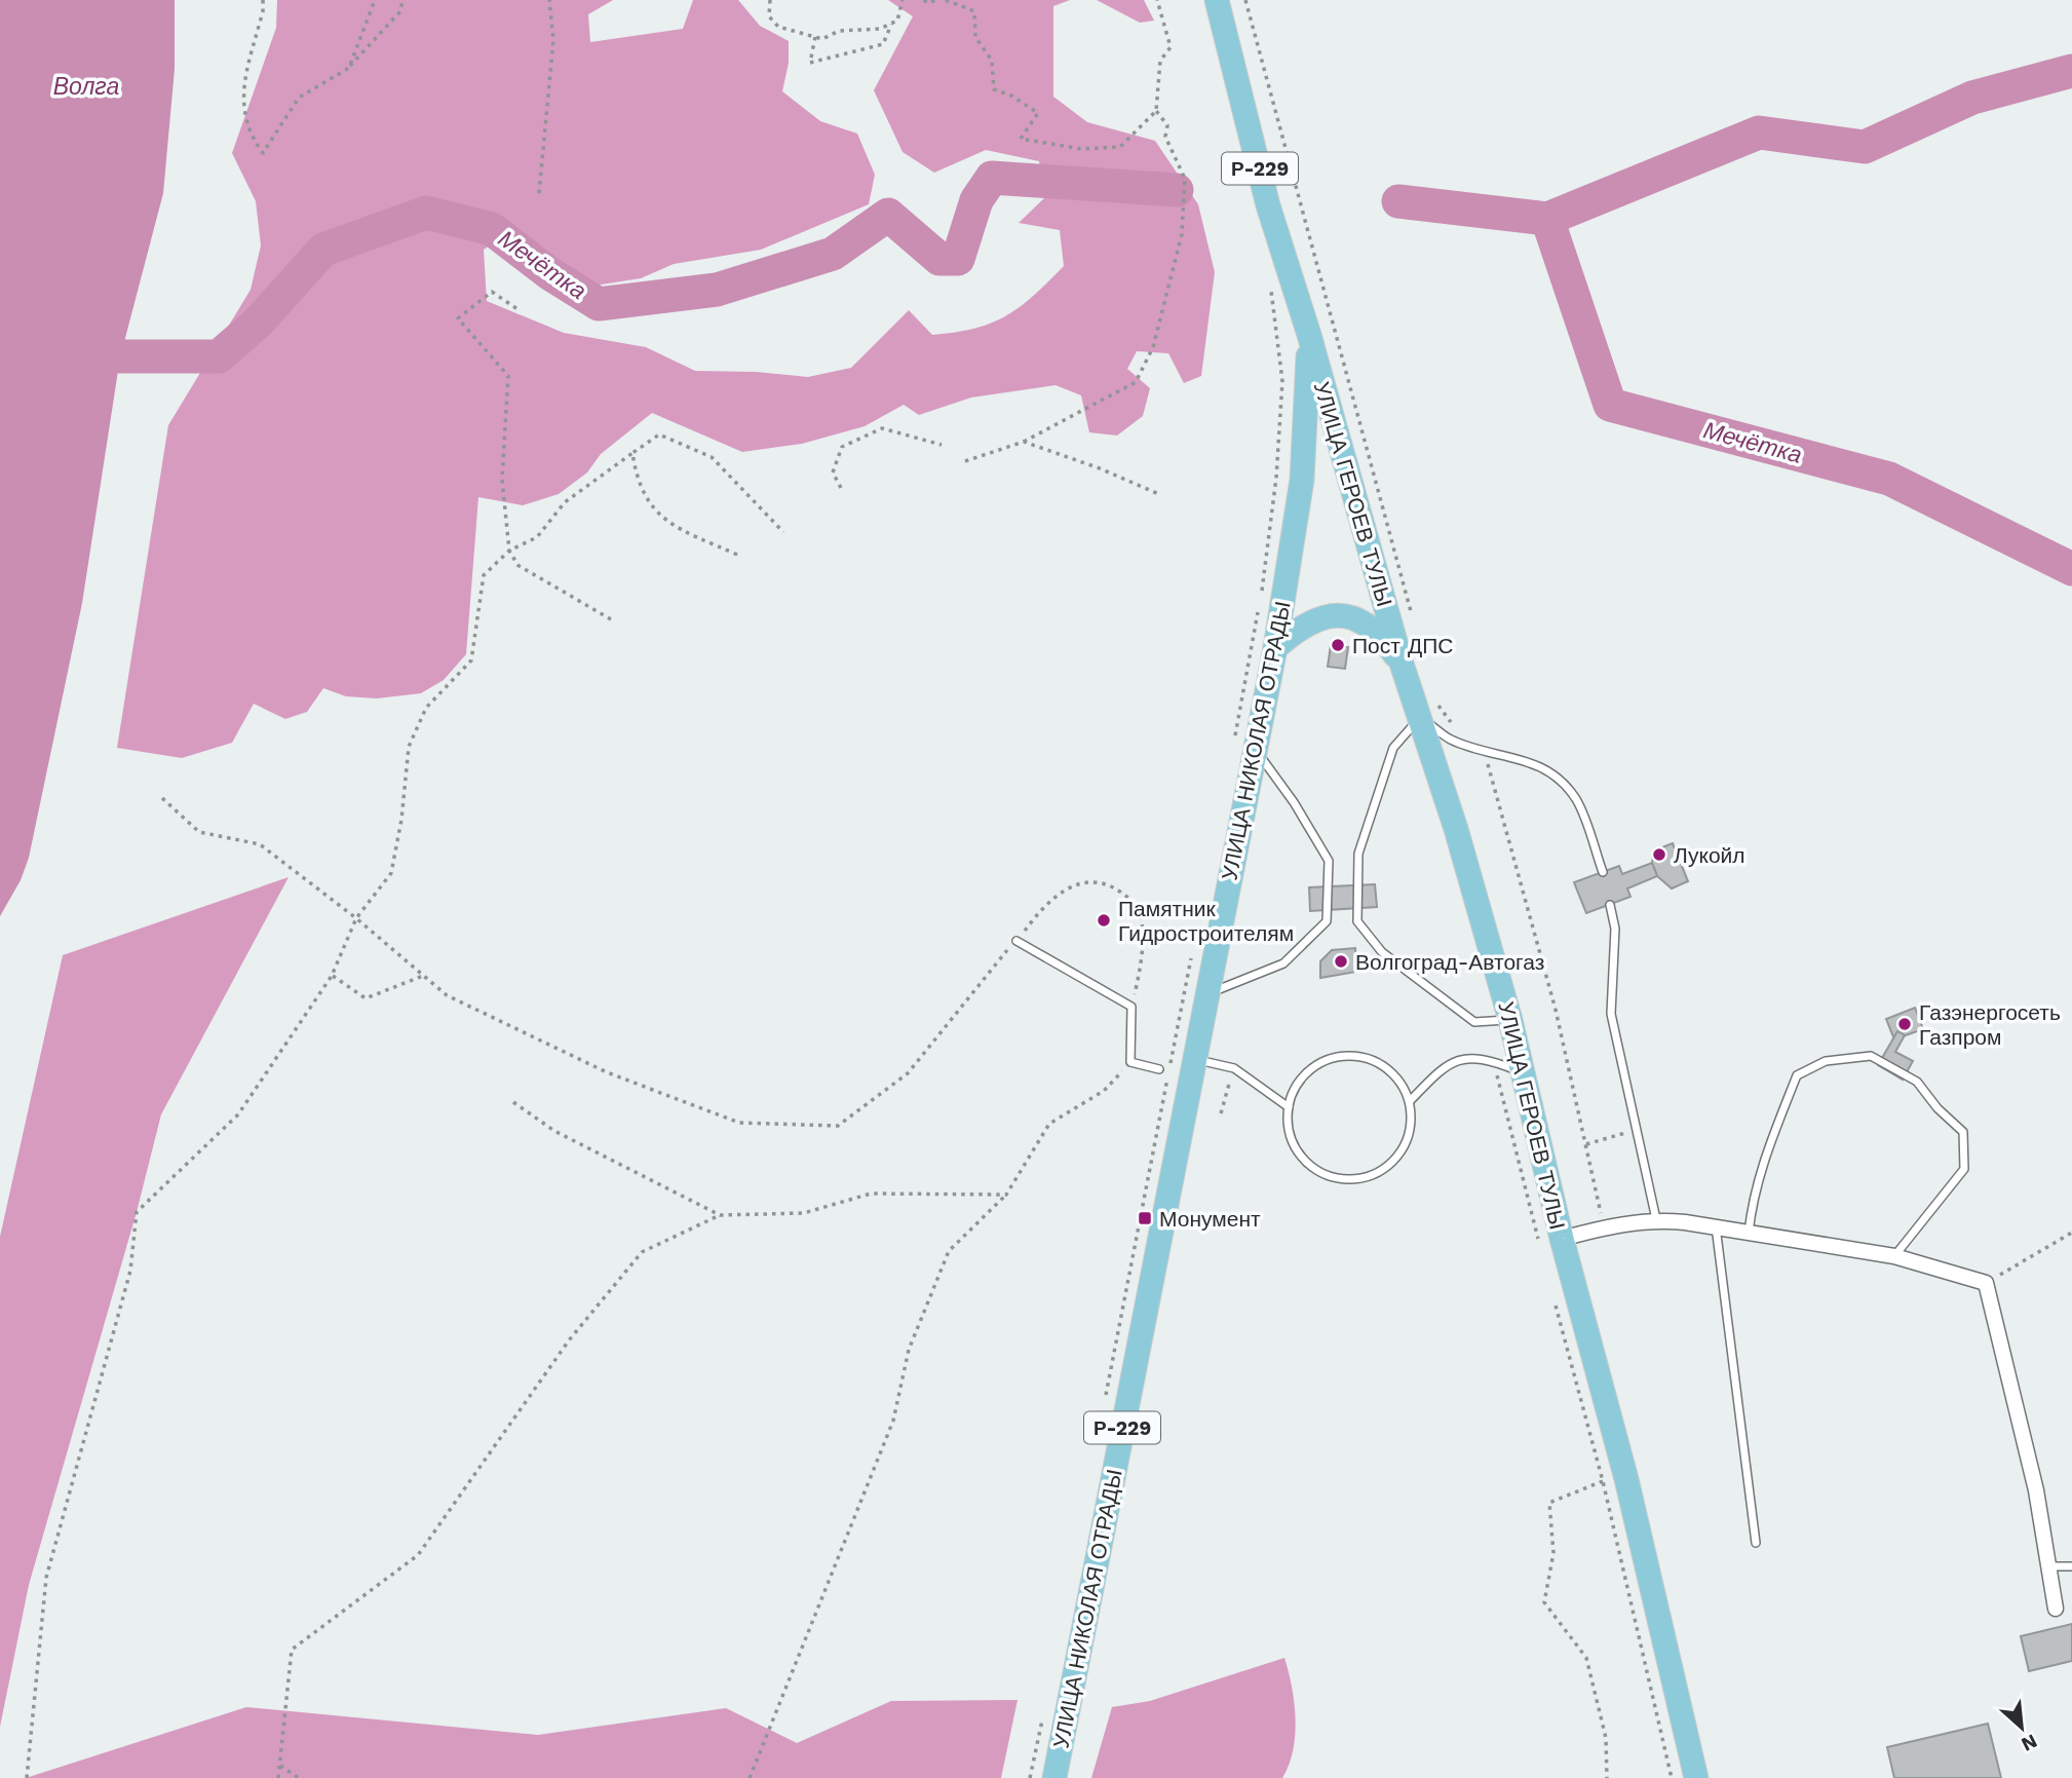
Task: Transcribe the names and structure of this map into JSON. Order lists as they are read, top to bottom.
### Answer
{
  "streets": {
    "main road": ["Р-229", "УЛИЦА ГЕРОЕВ ТУЛЫ", "УЛИЦА НИКОЛАЯ ОТРАДЫ"]
  },
  "crossings": [
    ["УЛИЦА ГЕРОЕВ ТУЛЫ", "УЛИЦА НИКОЛАЯ ОТРАДЫ"]
  ],
  "water": ["Волга", "Мечётка"],
  "places": {
    "other": [
      "Пост ДПС",
      "Лукойл",
      "Памятник Гидростроителям",
      "Волгоград-Автогаз",
      "Газэнергосеть Газпром"
    ],
    "transit": ["Монумент"]
  },
  "north": "bottom right"
}
